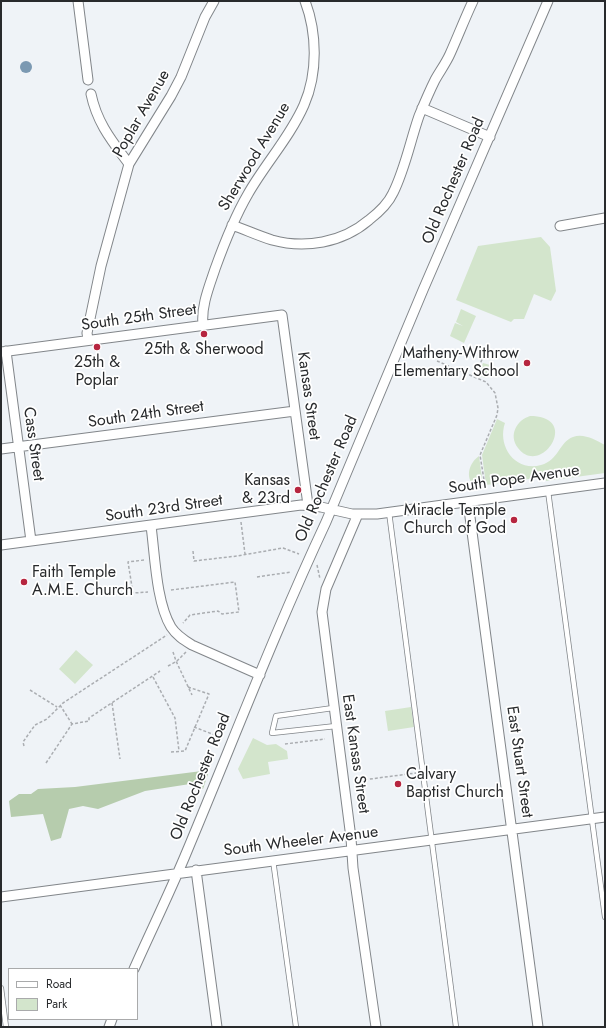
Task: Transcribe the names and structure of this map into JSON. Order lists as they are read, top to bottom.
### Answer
{
  "streets": {
    "street": [
      "Poplar Avenue",
      "Sherwood Avenue",
      "Old Rochester Road",
      "South 25th Street",
      "Kansas Street",
      "South 24th Street",
      "Cass Street",
      "South Pope Avenue",
      "South 23rd Street",
      "East Kansas Street",
      "East Stuart Street",
      "South Wheeler Avenue"
    ]
  },
  "crossings": [
    ["Poplar Avenue", "South 25th Street"],
    ["Sherwood Avenue", "South 25th Street"],
    ["Old Rochester Road", "South Pope Avenue"],
    ["Old Rochester Road", "South 23rd Street"],
    ["Old Rochester Road", "South Wheeler Avenue"],
    ["South 25th Street", "Kansas Street"],
    ["South 25th Street", "Cass Street"],
    ["Kansas Street", "South 24th Street"],
    ["Kansas Street", "South 23rd Street"],
    ["South 24th Street", "Cass Street"],
    ["Cass Street", "South 23rd Street"],
    ["South Pope Avenue", "South 23rd Street"],
    ["South Pope Avenue", "East Kansas Street"],
    ["South Pope Avenue", "East Stuart Street"],
    ["East Kansas Street", "South Wheeler Avenue"],
    ["East Stuart Street", "South Wheeler Avenue"]
  ],
  "places": [
    "25th & Sherwood",
    "25th & Poplar",
    "Matheny-Withrow Elementary School",
    "Kansas & 23rd",
    "Miracle Temple Church of God",
    "Faith Temple A.M.E. Church",
    "Calvary Baptist Church"
  ],
  "legend": ["Road", "Park"]
}
